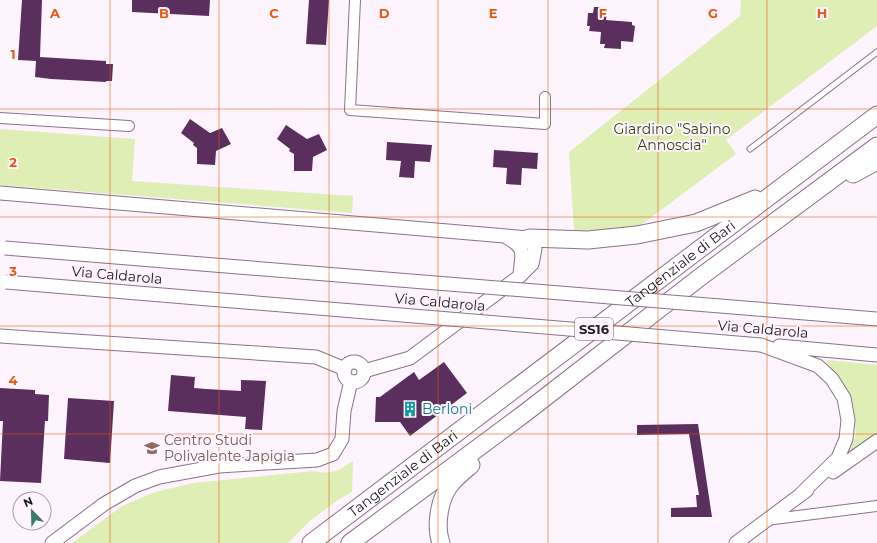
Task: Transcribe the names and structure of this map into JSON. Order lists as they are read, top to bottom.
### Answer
{
  "streets": {
    "highway": ["Tangenziale di Bari", "SS16"],
    "street": ["Via Caldarola"]
  },
  "crossings": [
    ["Tangenziale di Bari", "SS16"]
  ],
  "parks": ["Giardino \"Sabino Annoscia\""],
  "places": {
    "building": ["Berloni"],
    "school or university": ["Centro Studi Polivalente Japigia"]
  },
  "north": "top left",
  "grid": {
    "columns": [
      "A",
      "B",
      "C",
      "D",
      "E",
      "F",
      "G",
      "H"
    ],
    "rows": [
      "1",
      "2",
      "3",
      "4"
    ]
  }
}
